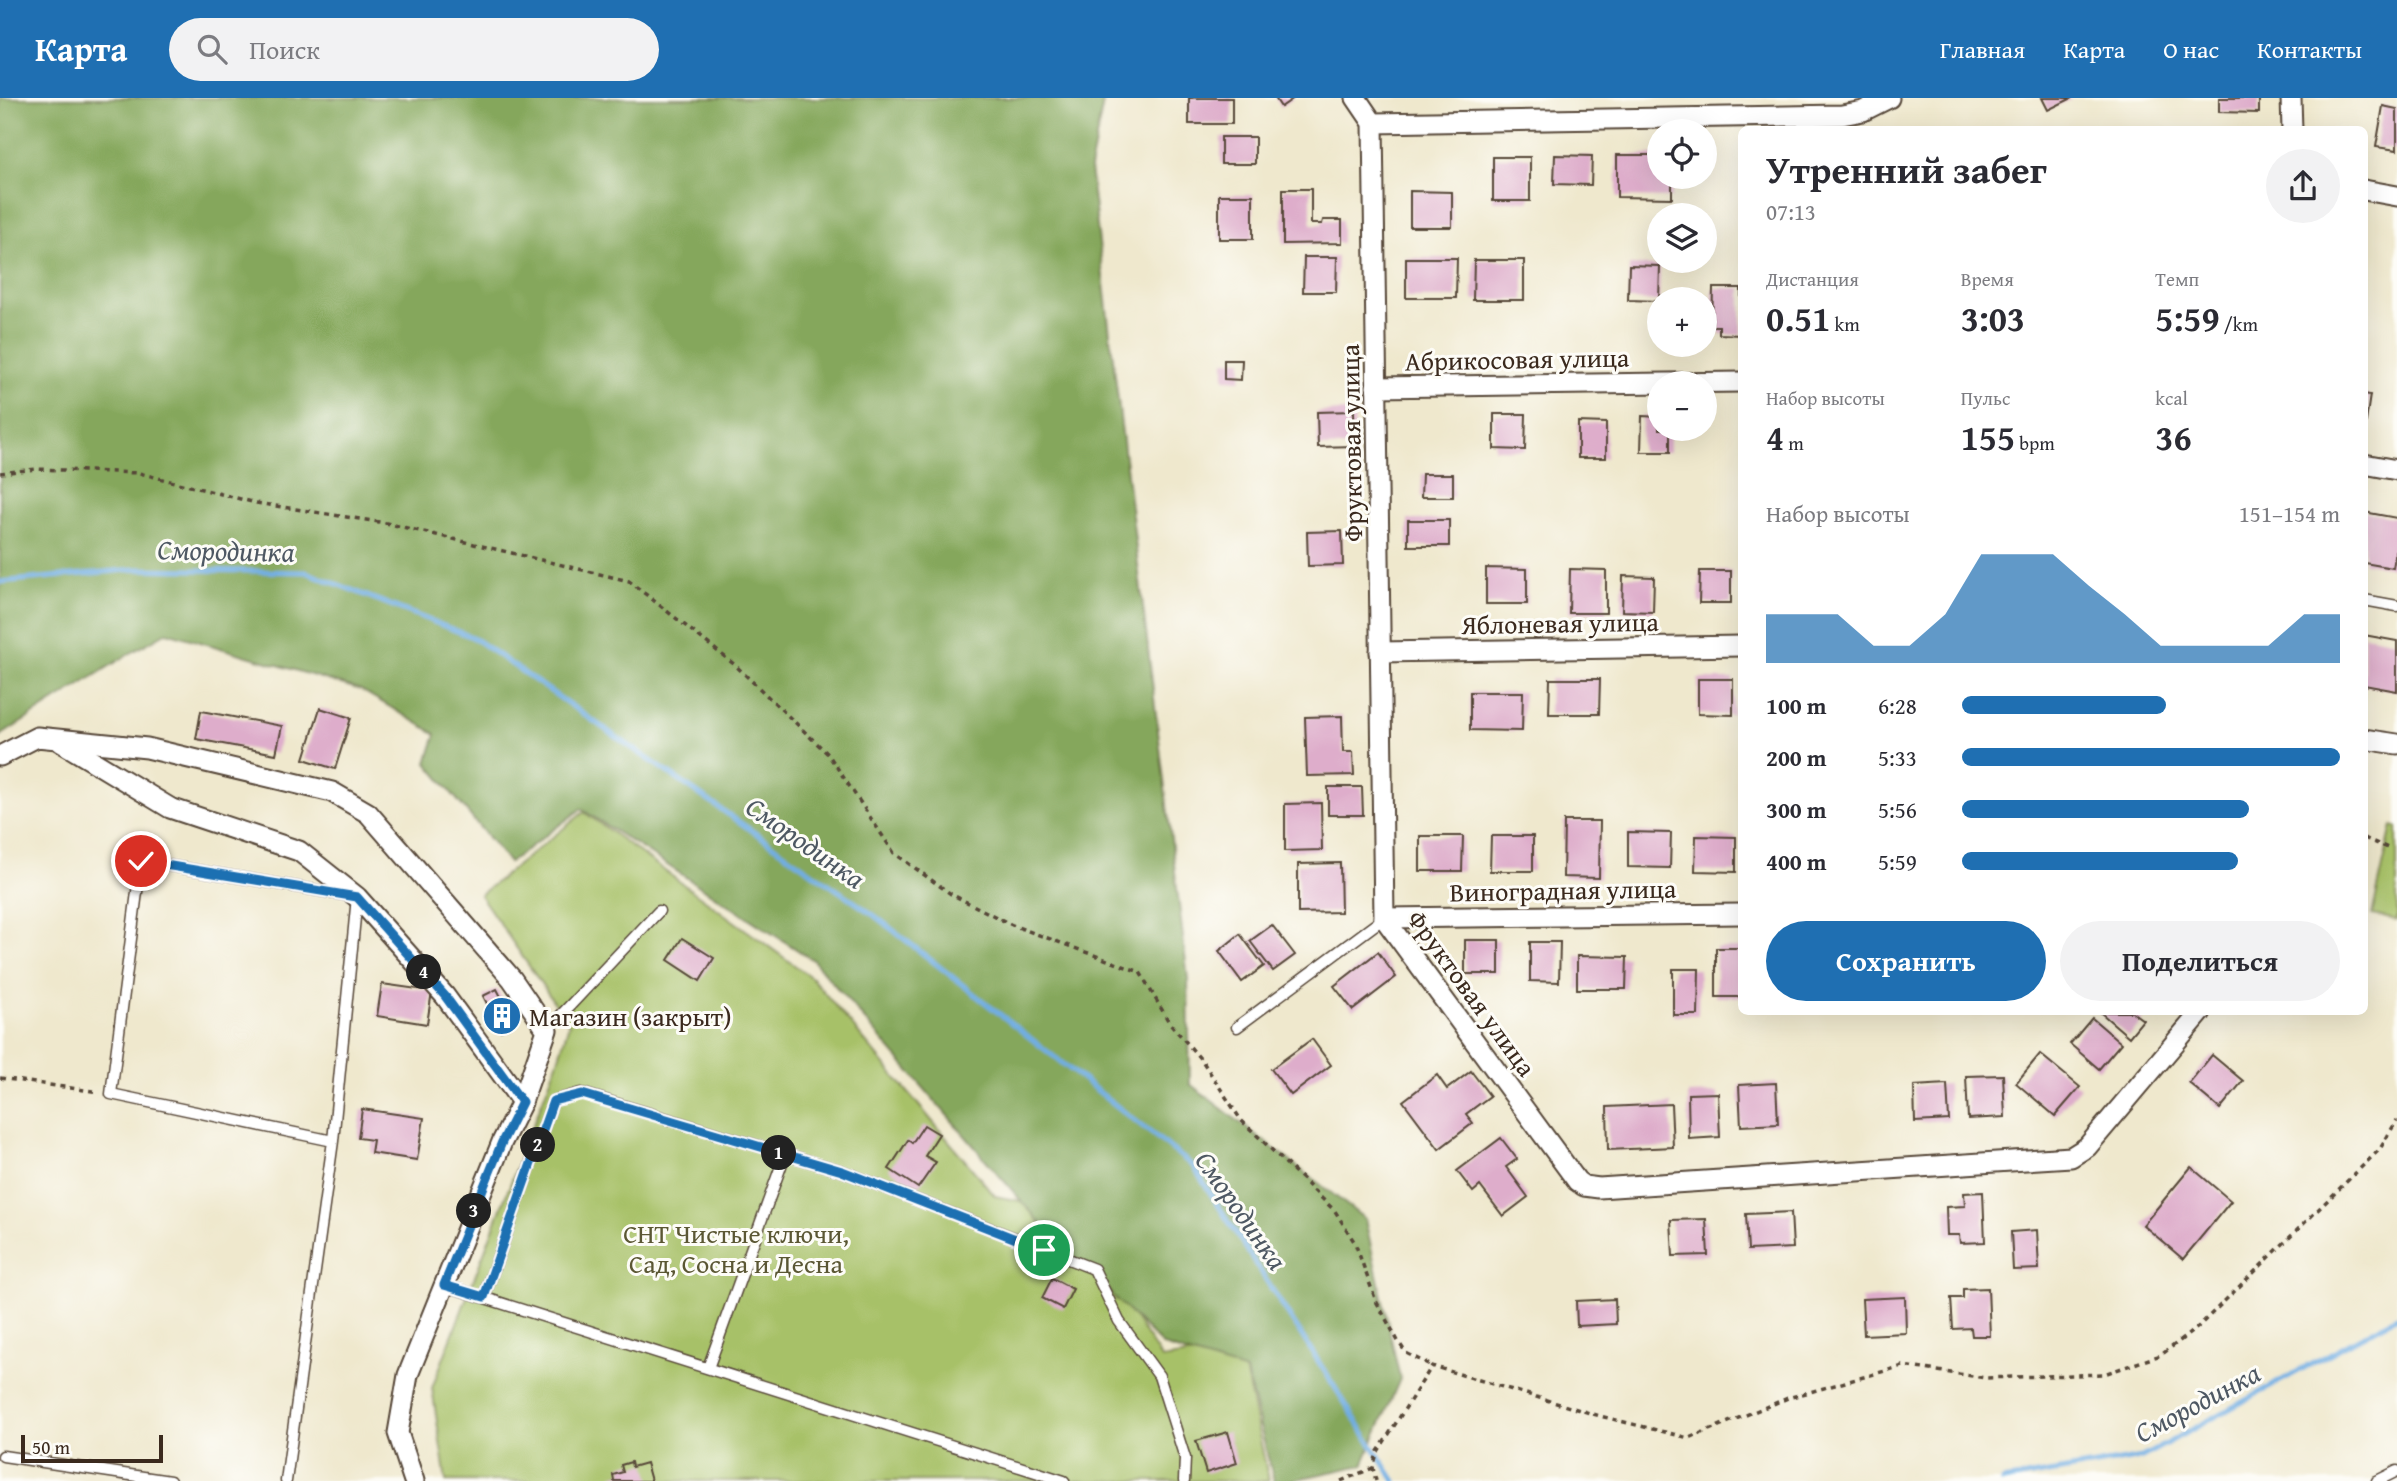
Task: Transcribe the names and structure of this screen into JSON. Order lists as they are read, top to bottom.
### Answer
{
  "streets": {
    "street": [
      "Абрикосовая улица",
      "Фруктовая улица",
      "Яблоневая улица",
      "Виноградная улица"
    ]
  },
  "crossings": [
    ["Абрикосовая улица", "Фруктовая улица"],
    ["Фруктовая улица", "Яблоневая улица"],
    ["Фруктовая улица", "Виноградная улица"]
  ],
  "water": ["Смородинка"],
  "parks": ["СНТ Чистые ключи, Сад, Сосна и Десна"],
  "places": {
    "building": ["Магазин (закрыт)"]
  },
  "scale_bar": "50 m",
  "page": {
    "header": "Карта",
    "search": "Поиск",
    "nav": [
      "Главная",
      "Карта",
      "О нас",
      "Контакты"
    ],
    "map_buttons": ["+", "−"],
    "heading": ["Утренний забег", "07:13"],
    "stats": [
      ["Дистанция", "0.51 km"],
      ["Время", "3:03"],
      ["Темп", "5:59 /km"],
      ["Набор высоты", "4 m"],
      ["Пульс", "155 bpm"],
      ["kcal", "36"]
    ],
    "chart": ["Набор высоты", "151–154 m"],
    "list": [
      {
        "name": "100 m",
        "note": "6:28"
      },
      {
        "name": "200 m",
        "note": "5:33"
      },
      {
        "name": "300 m",
        "note": "5:56"
      },
      {
        "name": "400 m",
        "note": "5:59"
      }
    ],
    "buttons": ["Сохранить", "Поделиться"],
    "pins": [
      "4",
      "2",
      "1",
      "3"
    ],
    "scale": "50 m"
  }
}
